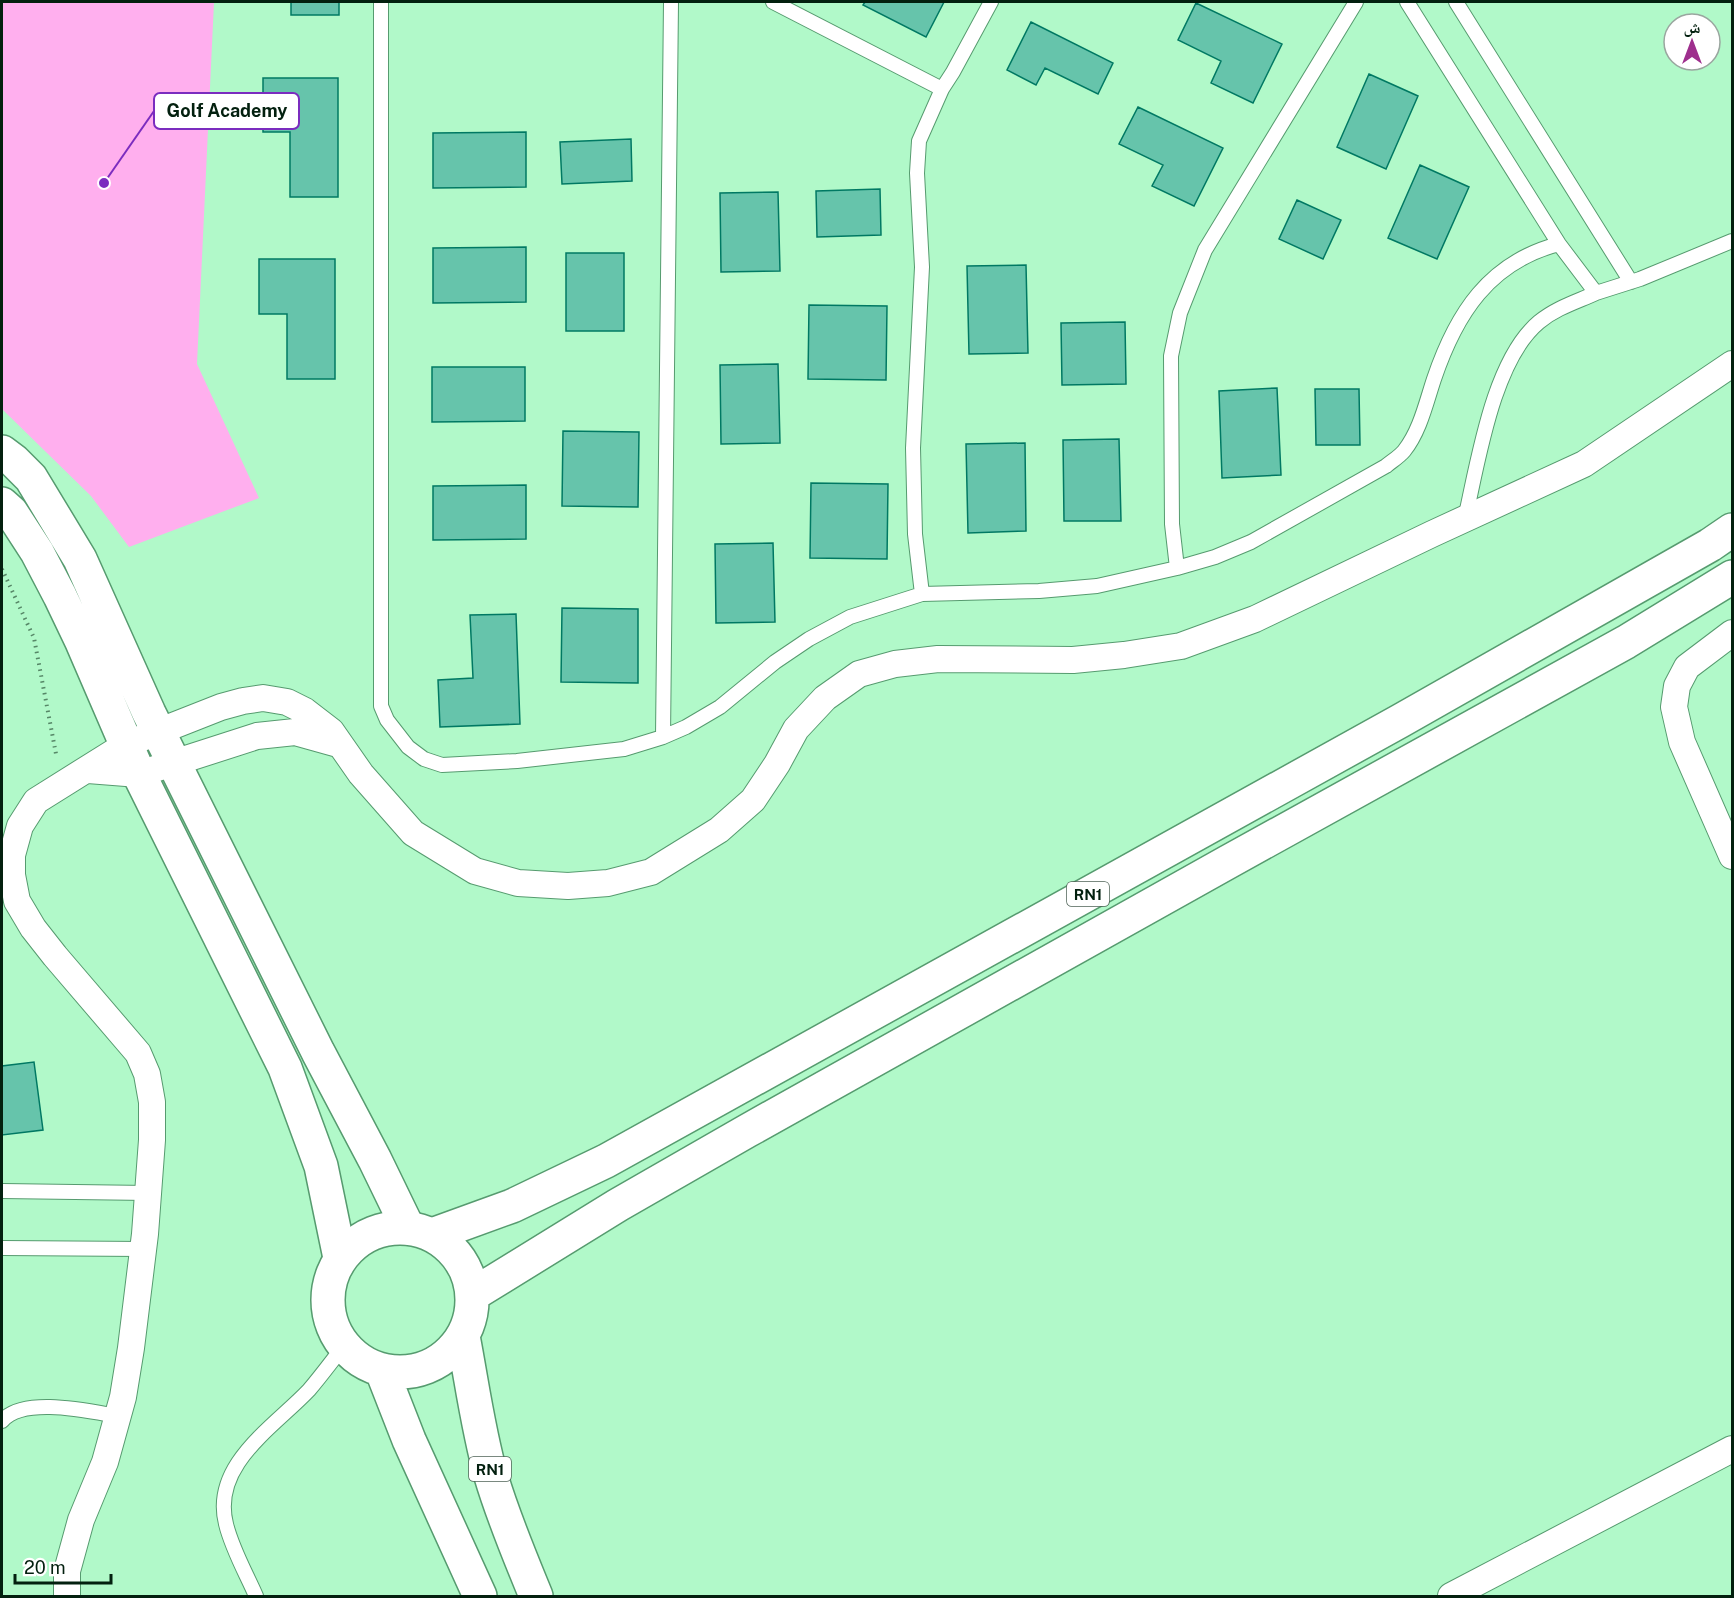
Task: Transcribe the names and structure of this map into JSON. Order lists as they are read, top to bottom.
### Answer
{
  "streets": {
    "main road": ["RN1"]
  },
  "places": ["Golf Academy"],
  "scale_bar": "20 m",
  "north": "top"
}
